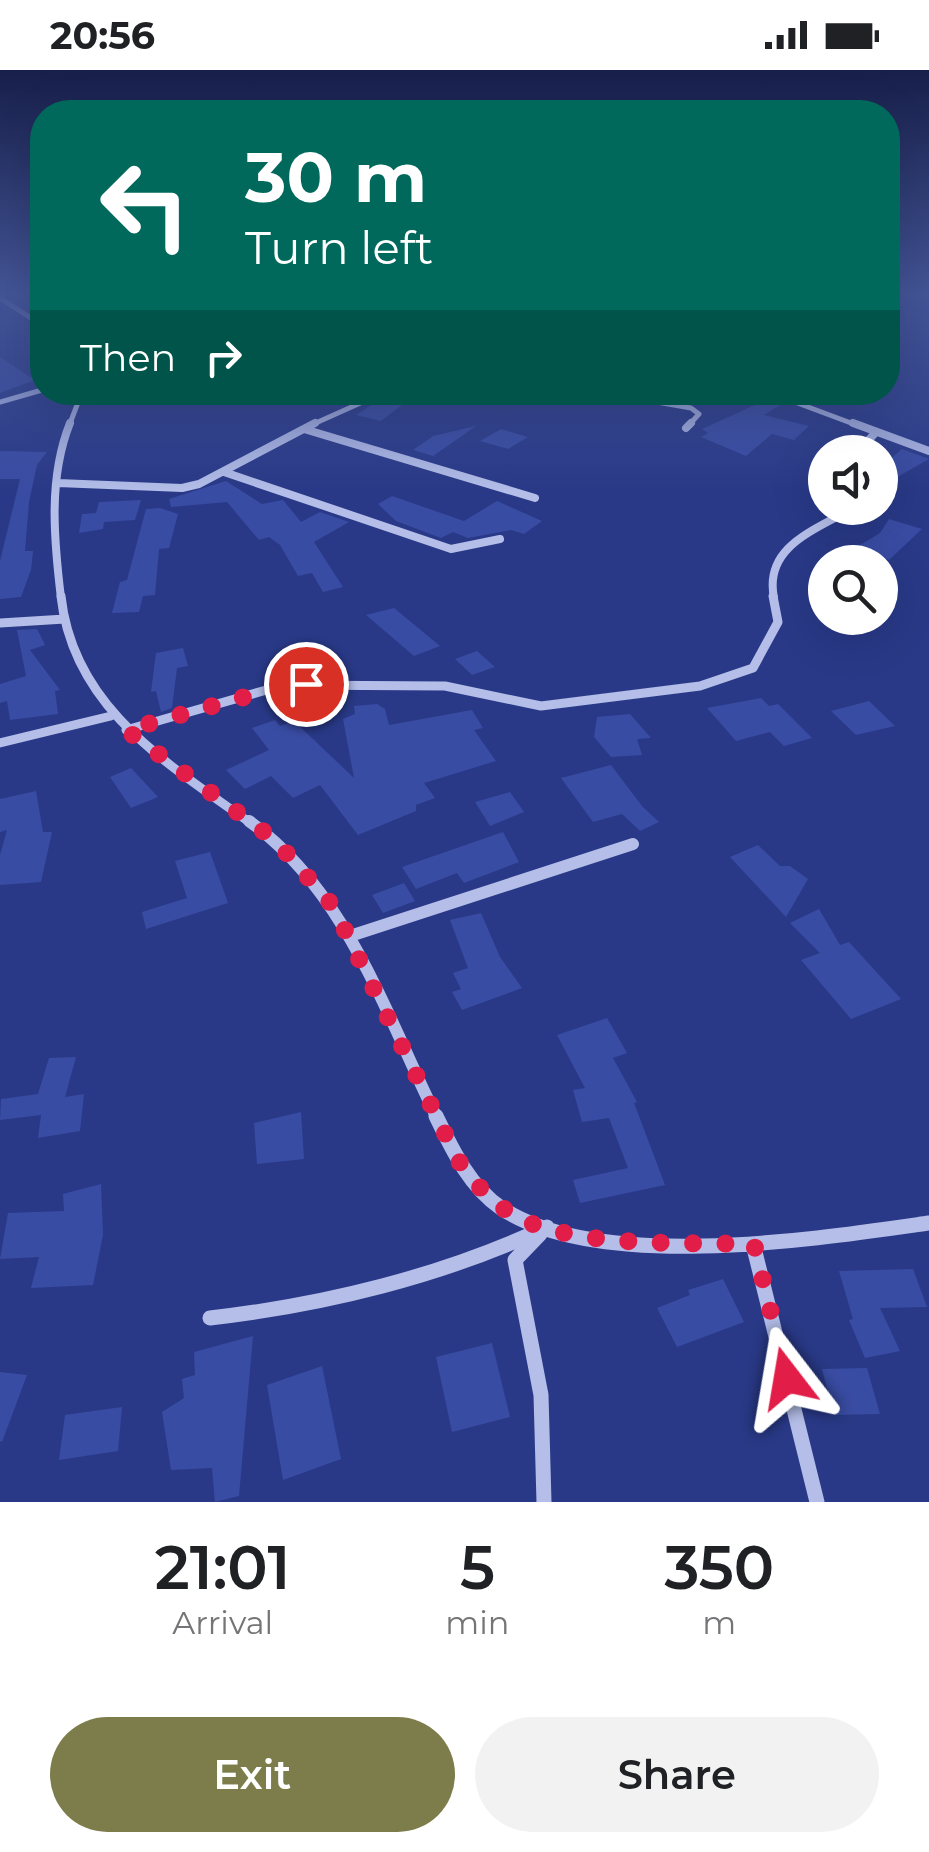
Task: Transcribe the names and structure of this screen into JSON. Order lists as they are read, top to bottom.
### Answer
{
  "page": {
    "status": "20:56",
    "turn": ["30 m", "Turn left"],
    "then": "Then",
    "eta": [
      "21:01",
      "Arrival",
      "5",
      "min",
      "350",
      "m"
    ],
    "buttons": ["Exit", "Share"]
  }
}
